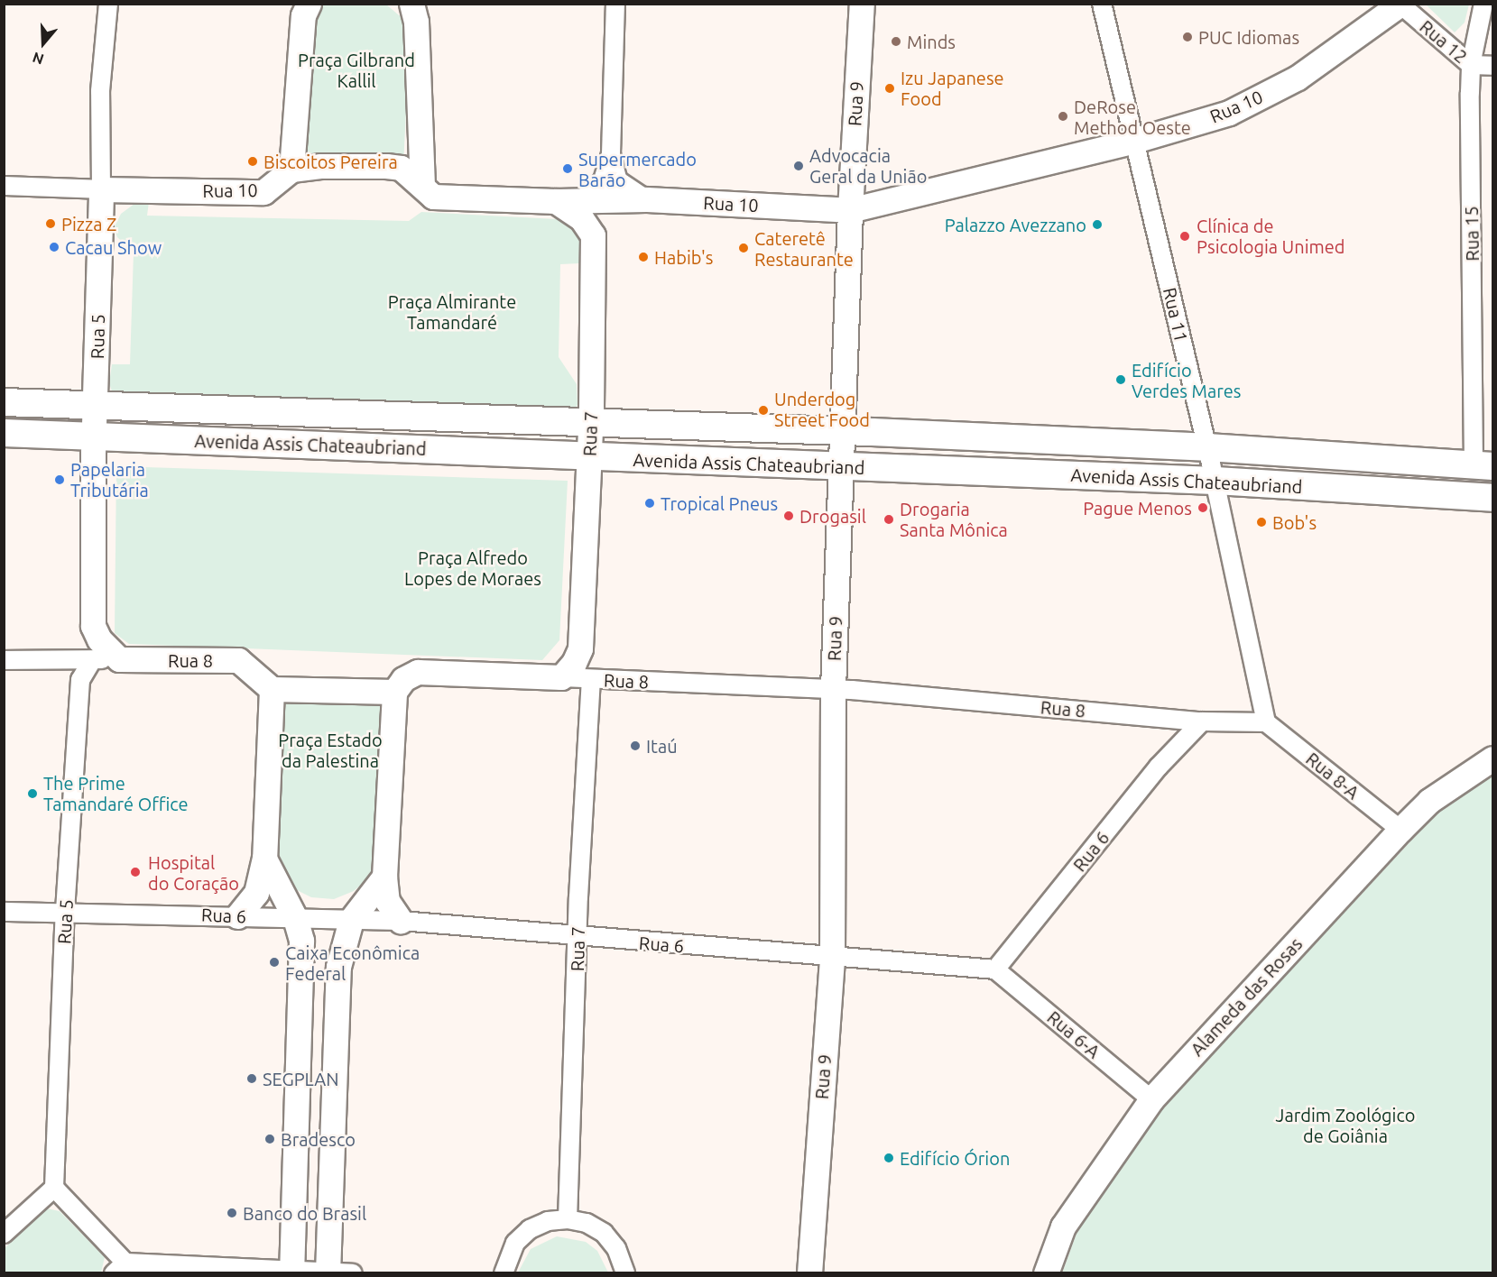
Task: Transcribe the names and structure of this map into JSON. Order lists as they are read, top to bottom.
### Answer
{
  "streets": {
    "main road": [
      "Rua 9",
      "Rua 10",
      "Rua 5",
      "Rua 7",
      "Avenida Assis Chateaubriand",
      "Rua 8",
      "Alameda das Rosas"
    ],
    "street": [
      "Rua 12",
      "Rua 15",
      "Rua 11",
      "Rua 8-A",
      "Rua 6",
      "Rua 6-A"
    ]
  },
  "crossings": [
    ["Rua 12", "Rua 10"],
    ["Rua 12", "Rua 15"],
    ["Rua 9", "Rua 10"],
    ["Rua 9", "Avenida Assis Chateaubriand"],
    ["Rua 9", "Rua 8"],
    ["Rua 9", "Rua 6"],
    ["Rua 10", "Rua 11"],
    ["Rua 10", "Rua 5"],
    ["Rua 10", "Rua 7"],
    ["Rua 15", "Avenida Assis Chateaubriand"],
    ["Rua 11", "Avenida Assis Chateaubriand"],
    ["Rua 11", "Rua 8"],
    ["Rua 11", "Rua 8-A"],
    ["Rua 5", "Avenida Assis Chateaubriand"],
    ["Rua 5", "Rua 8"],
    ["Rua 5", "Rua 6"],
    ["Rua 7", "Avenida Assis Chateaubriand"],
    ["Rua 7", "Rua 8"],
    ["Rua 7", "Rua 6"],
    ["Rua 8", "Rua 8-A"],
    ["Rua 8", "Rua 6"],
    ["Rua 8-A", "Alameda das Rosas"],
    ["Rua 6", "Rua 6-A"],
    ["Alameda das Rosas", "Rua 6-A"]
  ],
  "parks": [
    "Praça Gilbrand Kallil",
    "Praça Almirante Tamandaré",
    "Praça Alfredo Lopes de Moraes",
    "Praça Estado da Palestina",
    "Jardim Zoológico de Goiânia"
  ],
  "places": [
    "PUC Idiomas",
    "Minds",
    "Izu Japanese Food",
    "DeRose Method Oeste",
    "Biscoitos Pereira",
    "Advocacia Geral da União",
    "Supermercado Barão",
    "Pizza Z",
    "Palazzo Avezzano",
    "Clínica de Psicologia Unimed",
    "Cacau Show",
    "Cateretê Restaurante",
    "Habib's",
    "Edifício Verdes Mares",
    "Underdog Street Food",
    "Papelaria Tributária",
    "Tropical Pneus",
    "Pague Menos",
    "Drogasil",
    "Drogaria Santa Mônica",
    "Bob's",
    "Itaú",
    "The Prime Tamandaré Office",
    "Hospital do Coração",
    "Caixa Econômica Federal",
    "SEGPLAN",
    "Bradesco",
    "Edifício Órion",
    "Banco do Brasil"
  ],
  "north": "bottom"
}
